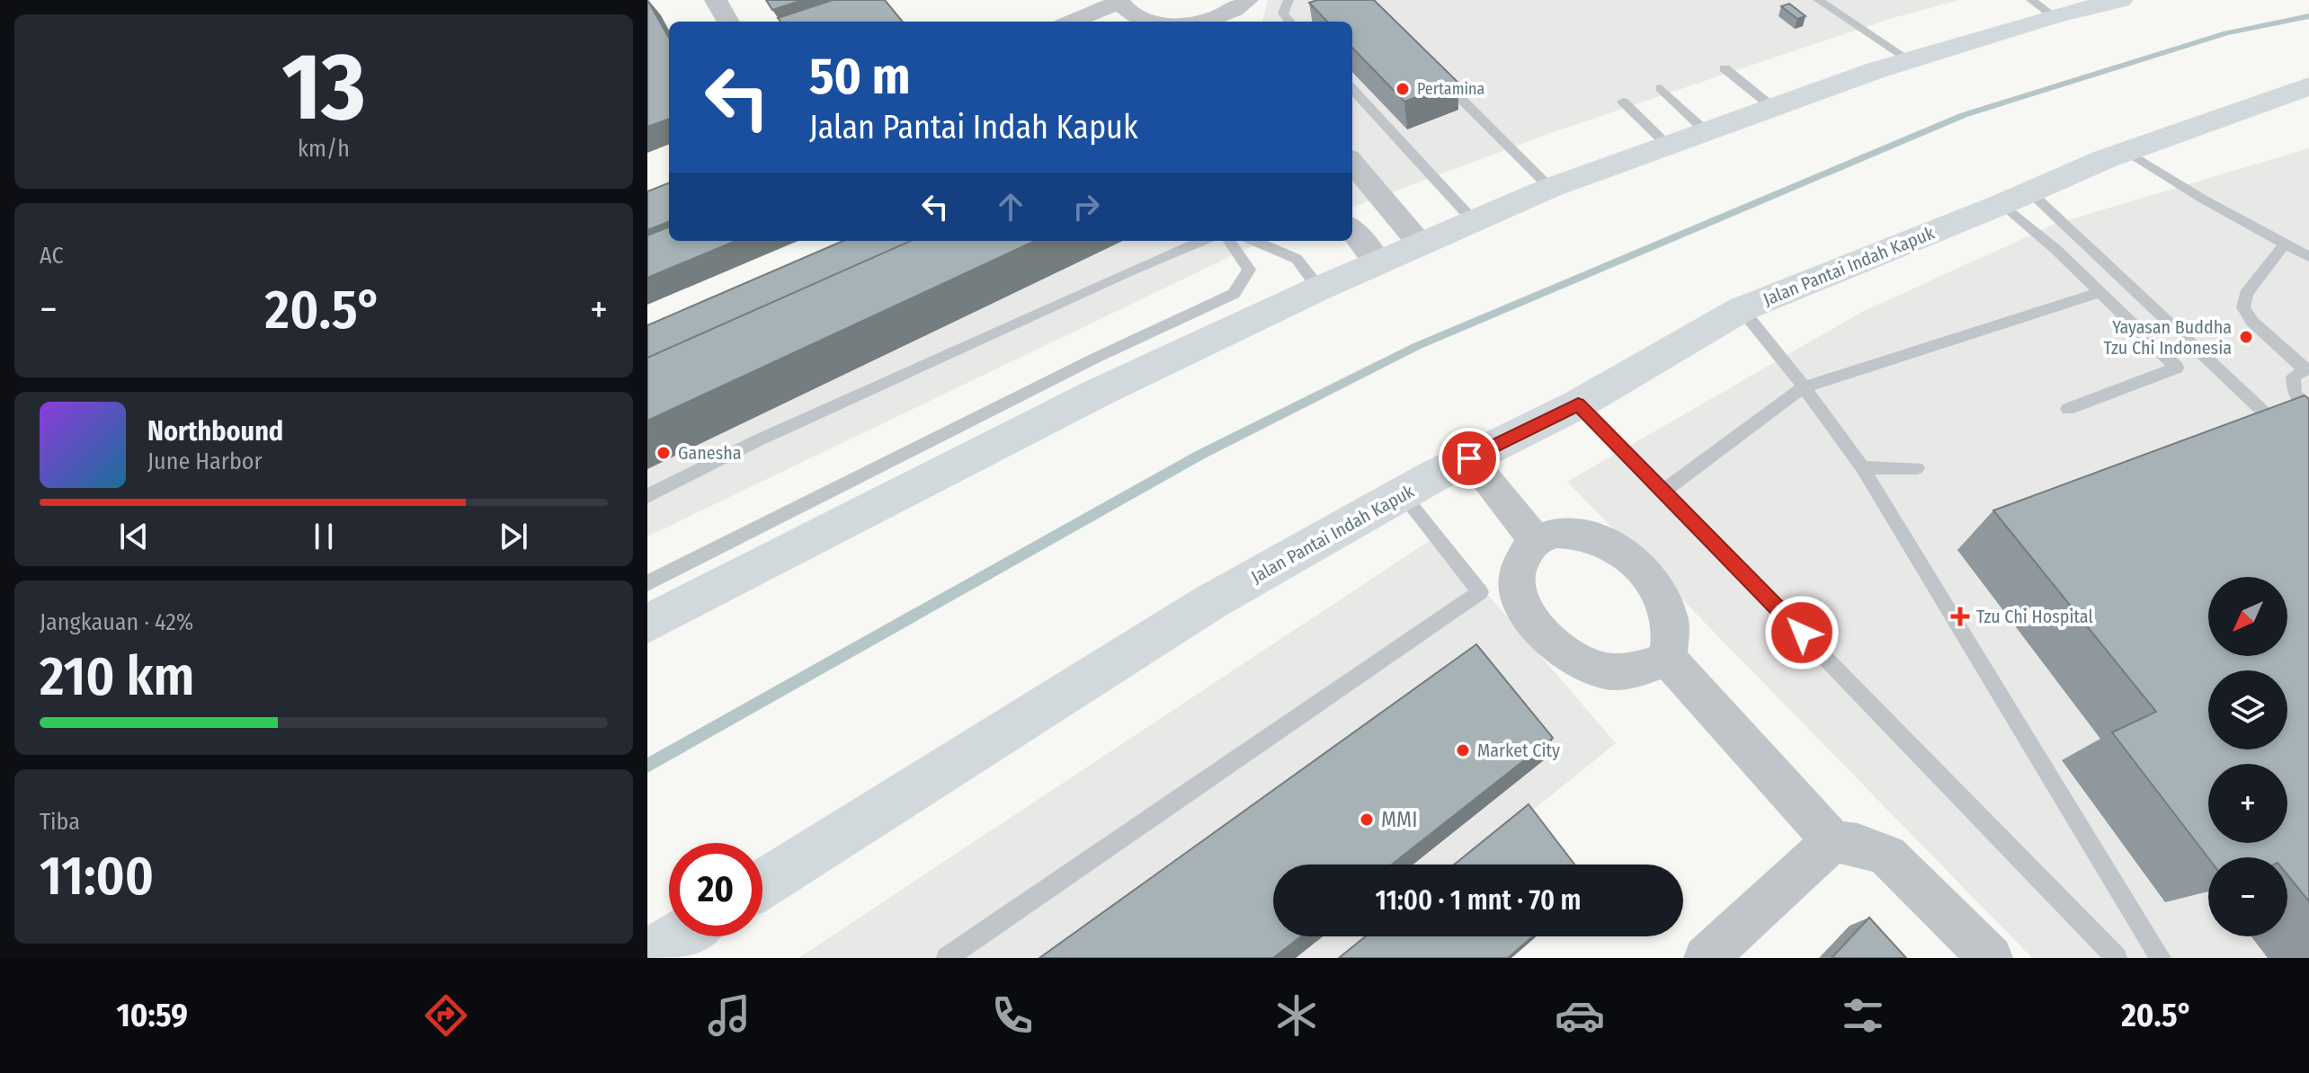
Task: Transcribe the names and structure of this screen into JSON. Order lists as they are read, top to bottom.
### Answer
{
  "streets": {
    "main road": ["Jalan Pantai Indah Kapuk"]
  },
  "places": {
    "other": [
      "Pertamina",
      "Yayasan Buddha Tzu Chi Indonesia",
      "Ganesha",
      "Market City",
      "MMI"
    ],
    "health": ["Tzu Chi Hospital"]
  },
  "north": "bottom left",
  "page": {
    "tile": [
      ["13", "km/h"],
      "AC",
      ["Jangkauan · 42%", "210 km"],
      ["Tiba", "11:00"]
    ],
    "turn": ["50 m", "Jalan Pantai Indah Kapuk"],
    "heat": ["−", "20.5°", "+"],
    "song": ["Northbound", "June Harbor"],
    "map_buttons": ["+", "−"],
    "limit": "20",
    "trip": "11:00 · 1 mnt · 70 m",
    "tabs": ["10:59", "20.5°"]
  }
}
